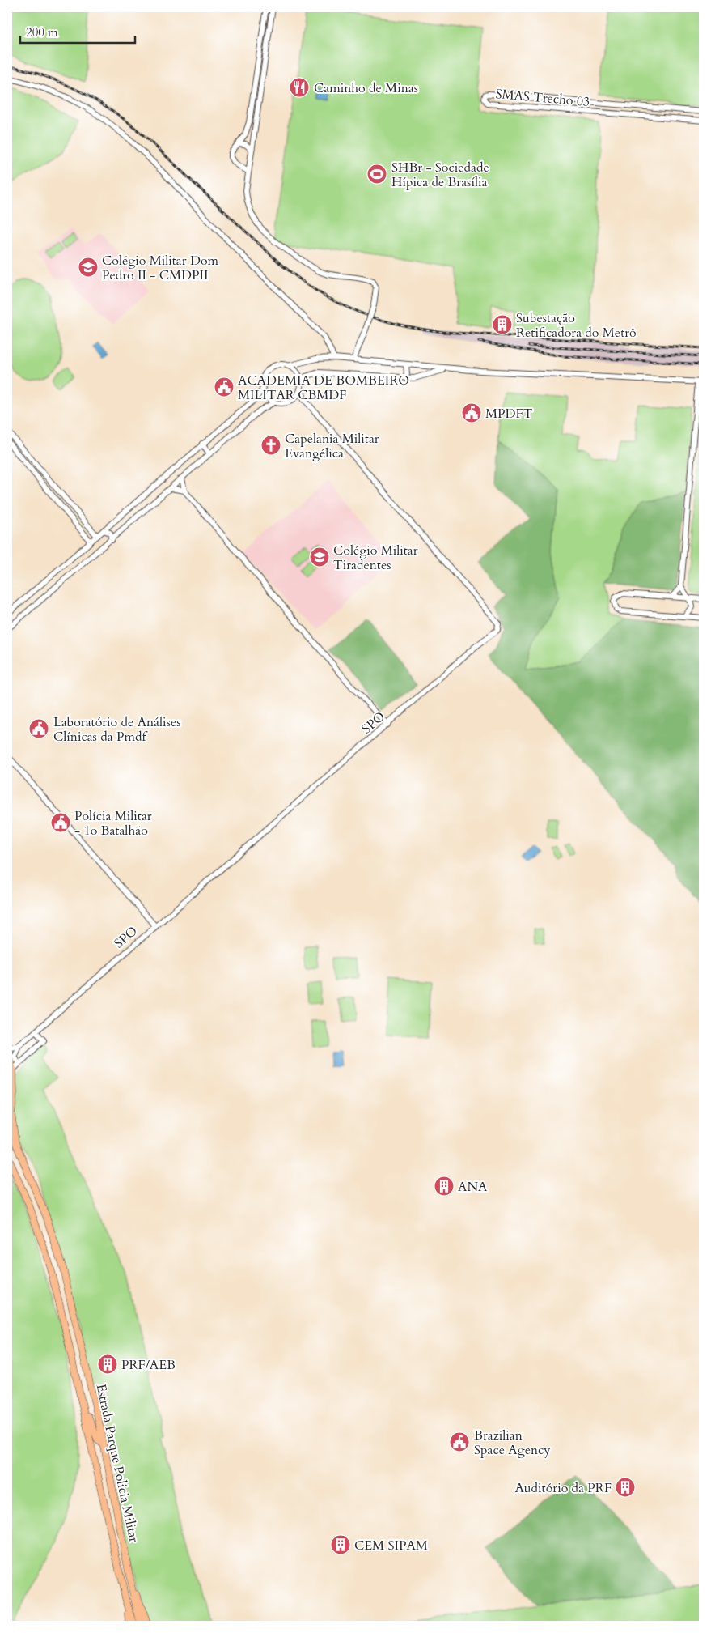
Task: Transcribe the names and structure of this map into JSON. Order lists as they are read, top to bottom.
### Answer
{
  "streets": {
    "main road": ["Estrada Parque Polícia Militar"],
    "street": ["SMAS Trecho 03", "SPO"]
  },
  "crossings": [
    ["SPO", "Estrada Parque Polícia Militar"]
  ],
  "places": {
    "restaurant": ["Caminho de Minas"],
    "sports": ["SHBr - Sociedade Hípica de Brasília"],
    "school or university": ["Colégio Militar Dom Pedro II - CMDPII", "Colégio Militar Tiradentes"],
    "building": [
      "Subestação Retificadora do Metrô",
      "ANA",
      "PRF/AEB",
      "Auditório da PRF",
      "CEM SIPAM"
    ],
    "public building": [
      "ACADEMIA DE BOMBEIRO MILITAR CBMDF",
      "MPDFT",
      "Laboratório de Análises Clínicas da Pmdf",
      "Polícia Militar - 1o Batalhão",
      "Brazilian Space Agency"
    ],
    "church": ["Capelania Militar Evangélica"]
  },
  "scale_bar": "200 m"
}
